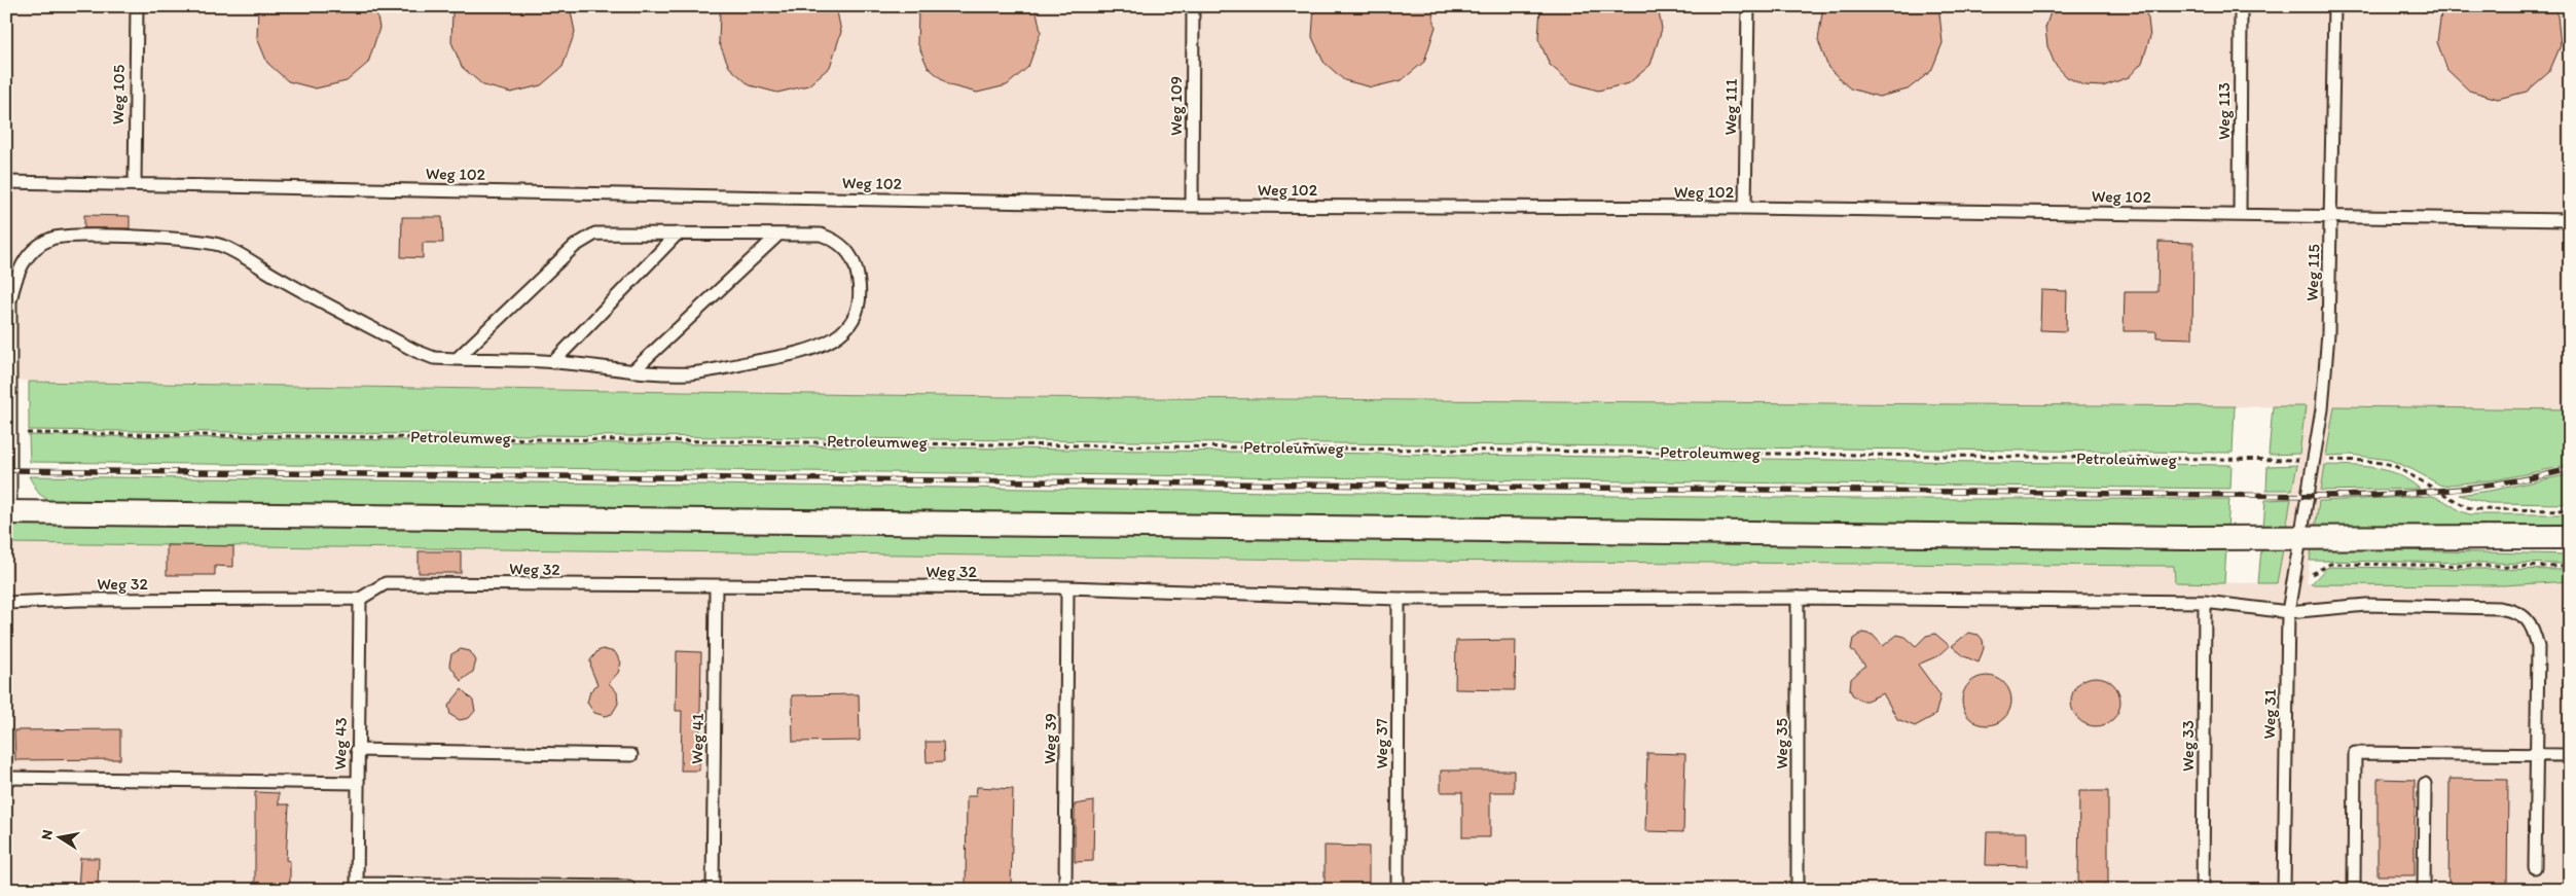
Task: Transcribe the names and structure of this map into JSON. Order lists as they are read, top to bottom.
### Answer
{
  "streets": {
    "lane": [
      "Weg 105",
      "Weg 109",
      "Weg 111",
      "Weg 113",
      "Weg 102",
      "Weg 115",
      "Weg 32",
      "Weg 31",
      "Weg 41",
      "Weg 39",
      "Weg 43",
      "Weg 37",
      "Weg 35",
      "Weg 33"
    ],
    "path": ["Petroleumweg"]
  },
  "crossings": [
    ["Weg 105", "Weg 102"],
    ["Weg 109", "Weg 102"],
    ["Weg 111", "Weg 102"],
    ["Weg 113", "Weg 102"],
    ["Weg 102", "Weg 115"],
    ["Weg 115", "Petroleumweg"],
    ["Weg 115", "Weg 31"],
    ["Weg 32", "Weg 31"],
    ["Weg 32", "Weg 41"],
    ["Weg 32", "Weg 39"],
    ["Weg 32", "Weg 43"],
    ["Weg 32", "Weg 37"],
    ["Weg 32", "Weg 35"],
    ["Weg 32", "Weg 33"]
  ],
  "north": "left"
}
